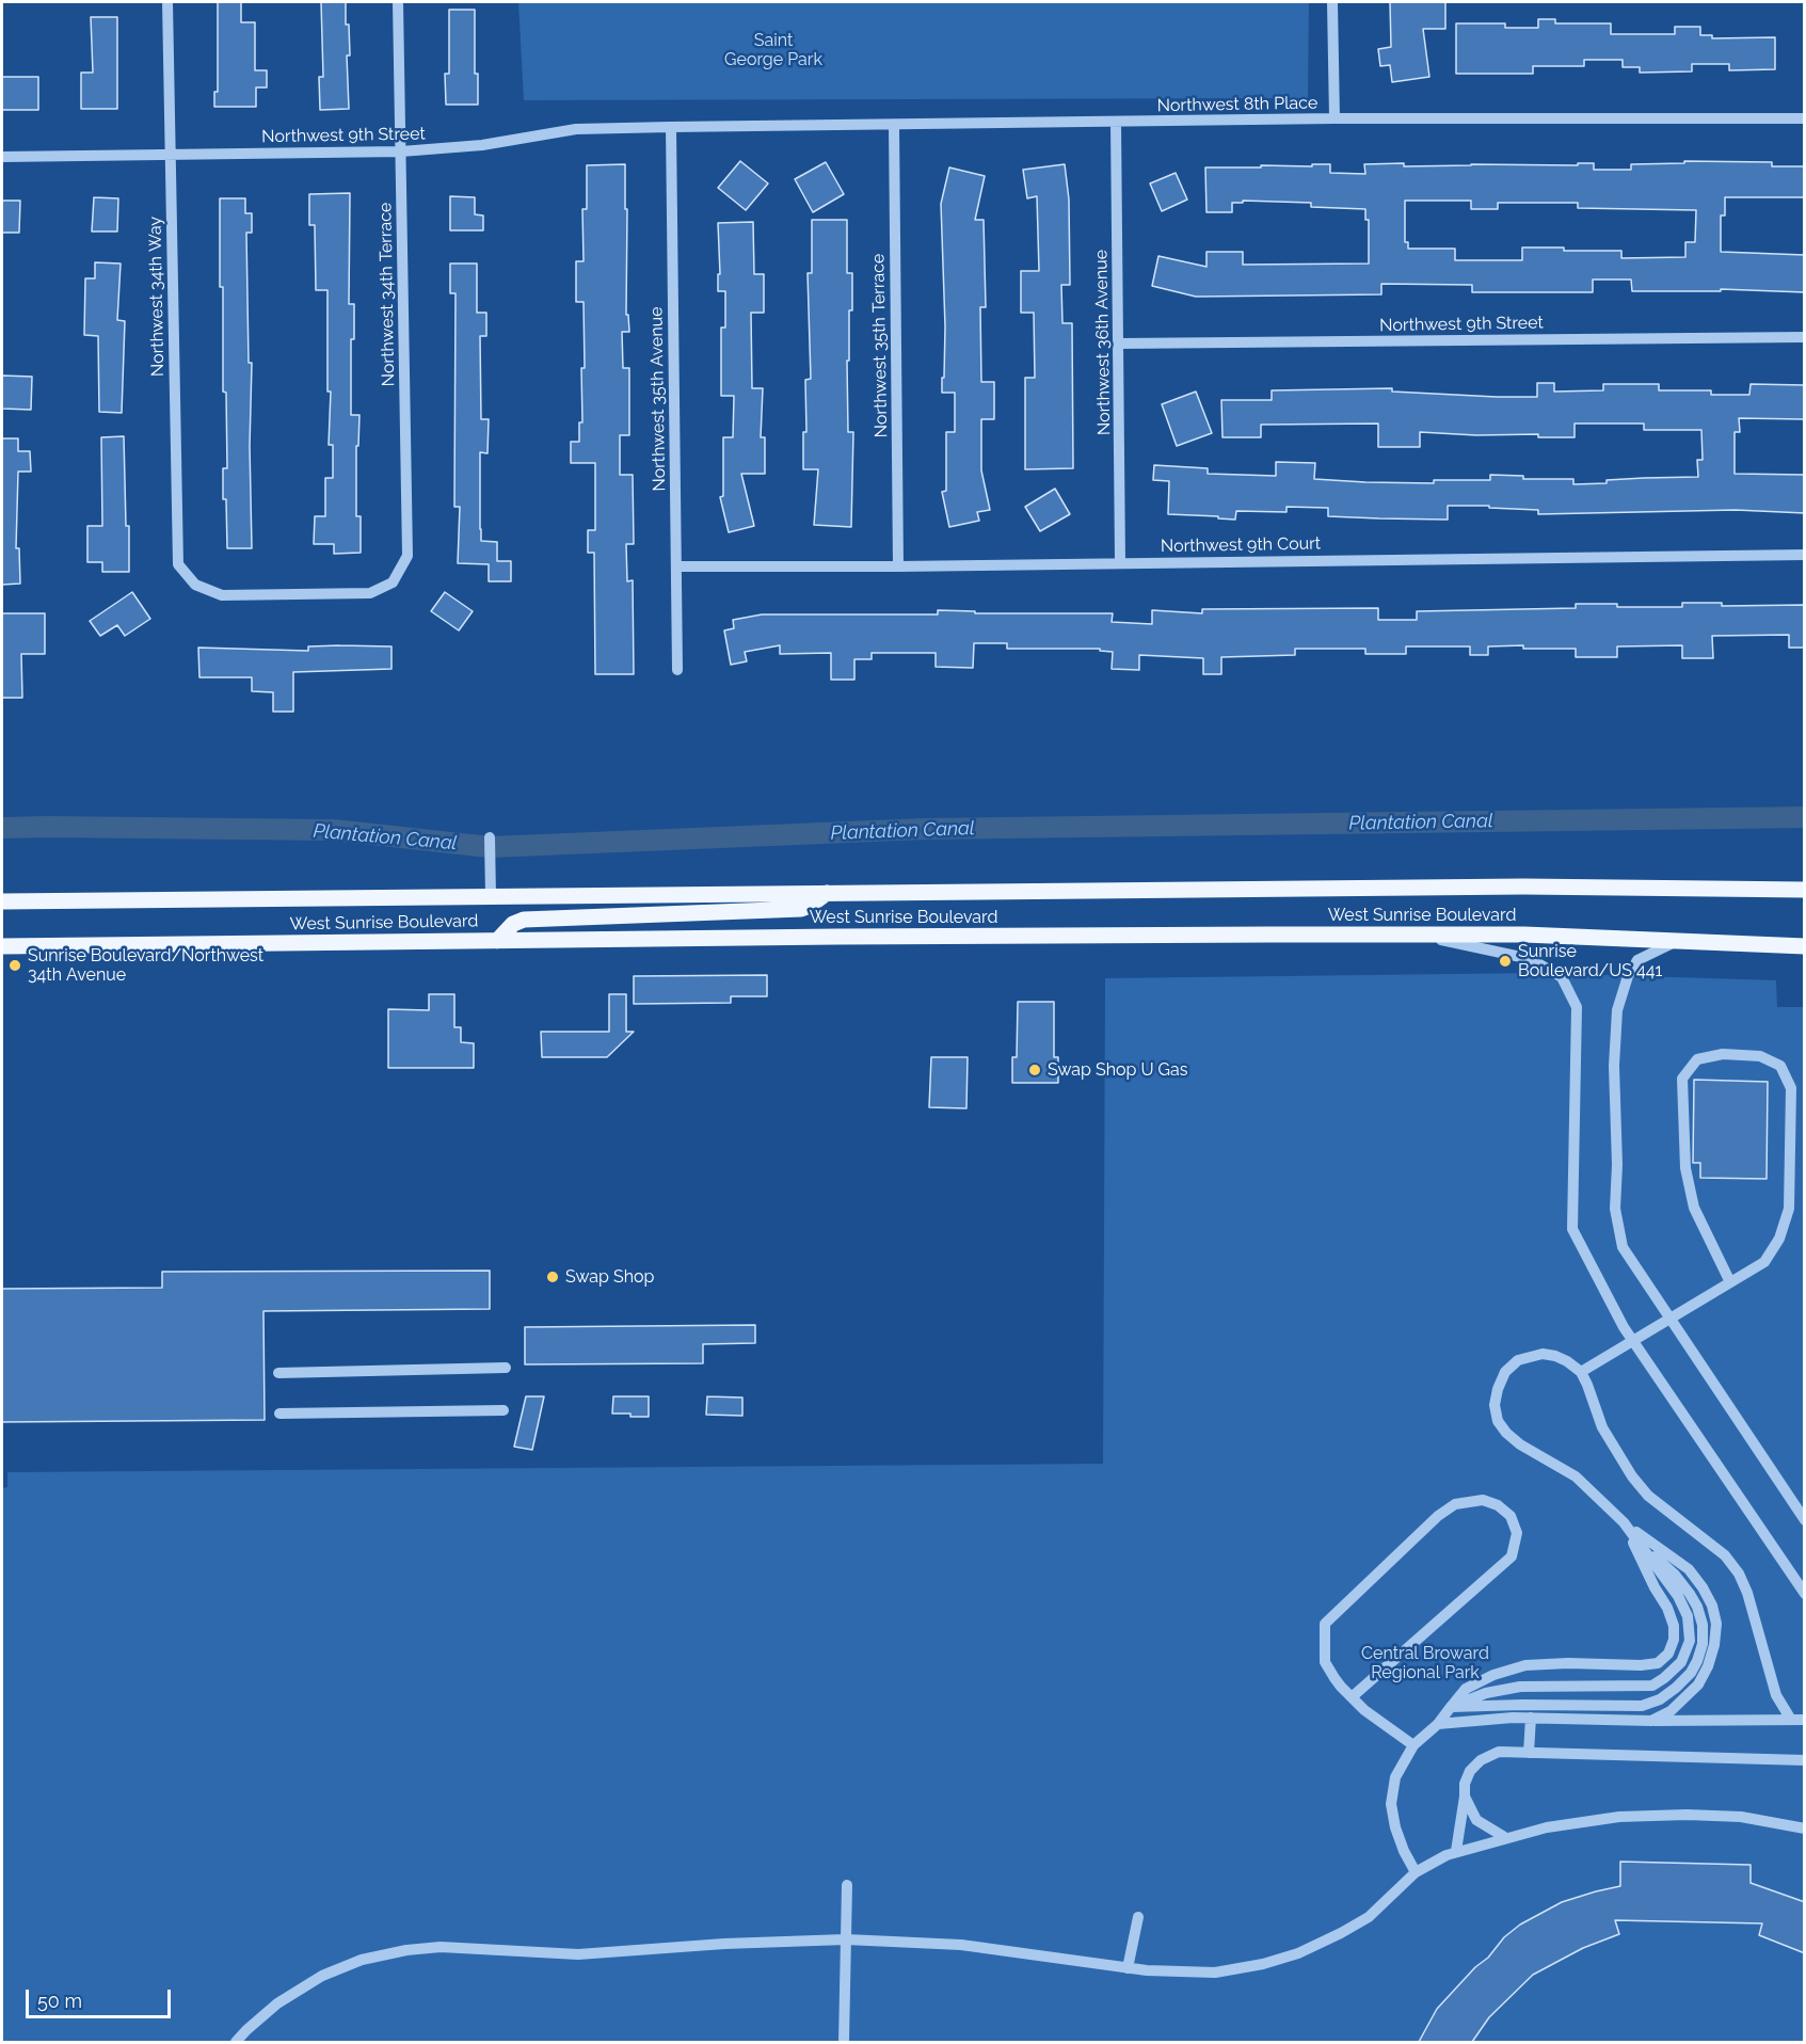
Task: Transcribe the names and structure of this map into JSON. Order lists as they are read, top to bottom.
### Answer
{
  "streets": {
    "main road": ["West Sunrise Boulevard"],
    "street": [
      "Northwest 8th Place",
      "Northwest 9th Street",
      "Northwest 34th Terrace",
      "Northwest 34th Way",
      "Northwest 36th Avenue",
      "Northwest 35th Terrace",
      "Northwest 35th Avenue",
      "Northwest 9th Court"
    ]
  },
  "crossings": [
    ["Northwest 8th Place", "Northwest 9th Street"],
    ["Northwest 8th Place", "Northwest 36th Avenue"],
    ["Northwest 8th Place", "Northwest 35th Terrace"],
    ["Northwest 8th Place", "Northwest 35th Avenue"],
    ["Northwest 9th Street", "Northwest 34th Terrace"],
    ["Northwest 9th Street", "Northwest 34th Way"],
    ["Northwest 9th Street", "Northwest 36th Avenue"],
    ["Northwest 9th Street", "Northwest 35th Avenue"],
    ["Northwest 34th Terrace", "Northwest 34th Way"],
    ["Northwest 36th Avenue", "Northwest 9th Court"],
    ["Northwest 35th Terrace", "Northwest 9th Court"],
    ["Northwest 35th Avenue", "Northwest 9th Court"]
  ],
  "water": ["Plantation Canal"],
  "parks": ["Saint George Park", "Central Broward Regional Park"],
  "places": [
    "Sunrise Boulevard/US 441",
    "Sunrise Boulevard/Northwest 34th Avenue",
    "Swap Shop U Gas",
    "Swap Shop"
  ],
  "scale_bar": "50 m"
}
